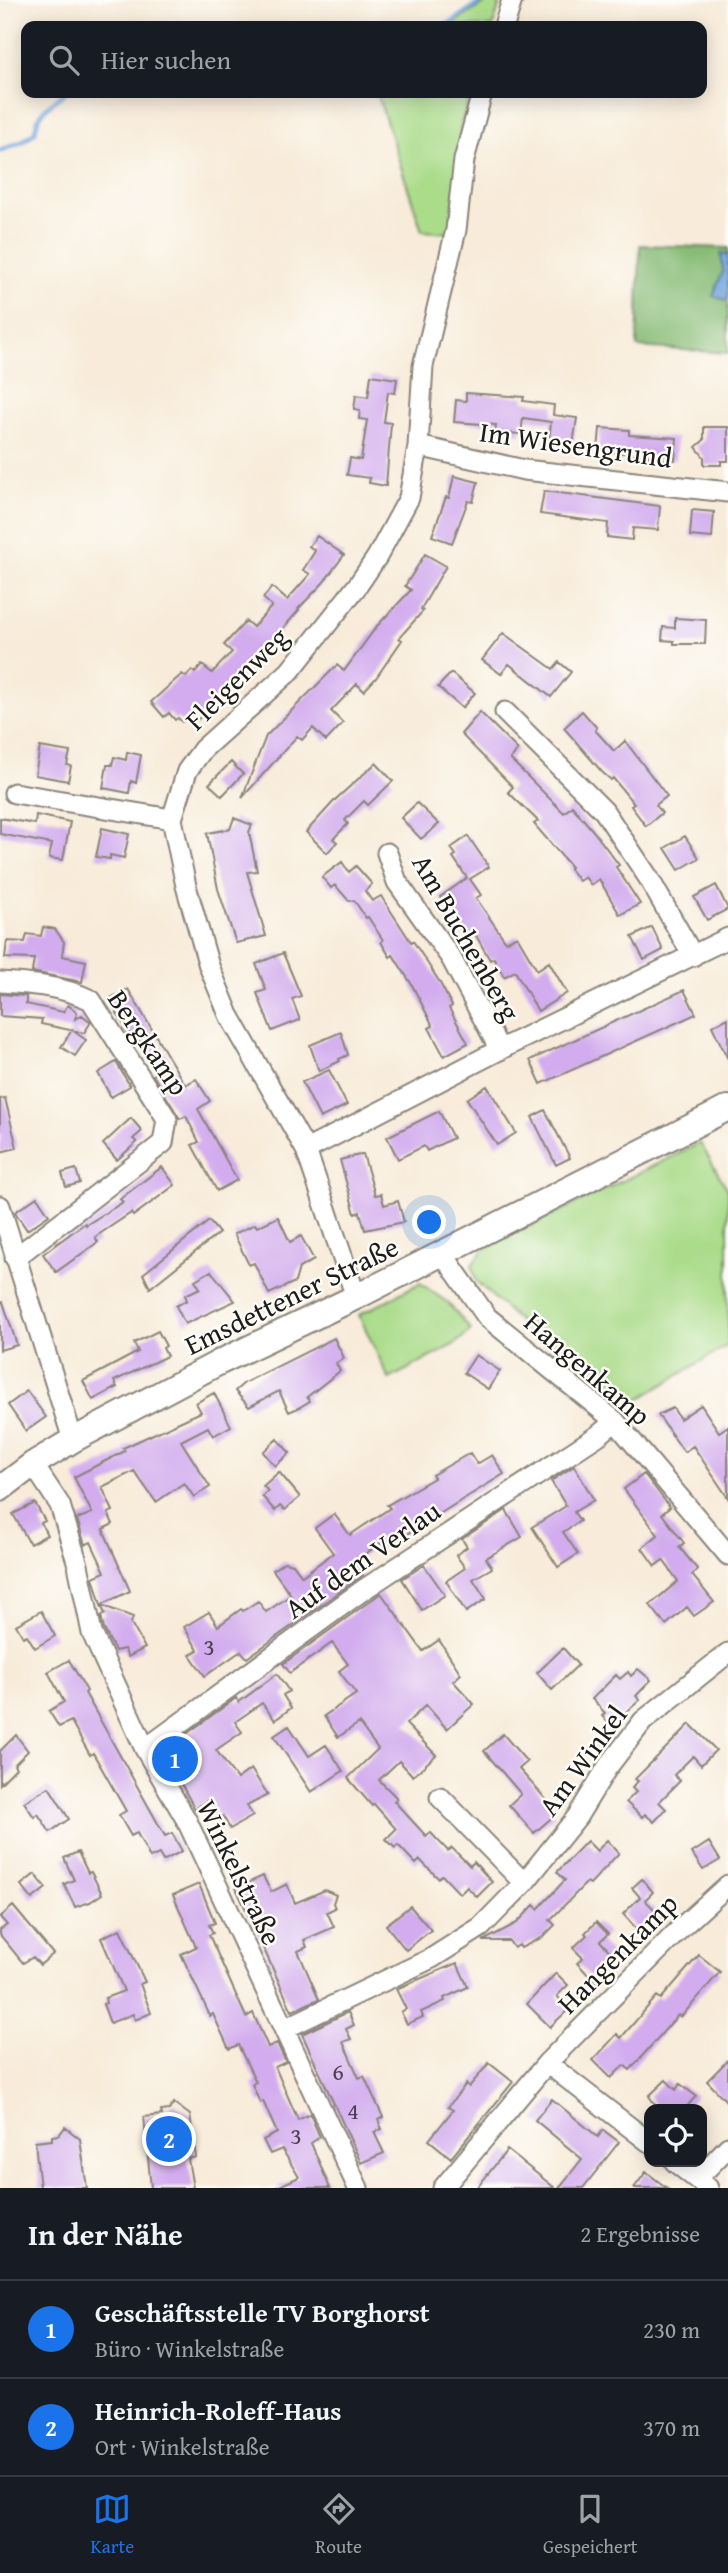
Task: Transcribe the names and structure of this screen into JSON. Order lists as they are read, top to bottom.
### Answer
{
  "streets": {
    "main road": ["Emsdettener Straße"],
    "street": [
      "Im Wiesengrund",
      "Fleigenweg",
      "Am Buchenberg",
      "Bergkamp",
      "Hangenkamp",
      "Auf dem Verlau",
      "Am Winkel",
      "Winkelstraße"
    ]
  },
  "crossings": [
    ["Im Wiesengrund", "Fleigenweg"],
    ["Fleigenweg", "Am Buchenberg"],
    ["Fleigenweg", "Emsdettener Straße"],
    ["Emsdettener Straße", "Hangenkamp"],
    ["Emsdettener Straße", "Winkelstraße"],
    ["Hangenkamp", "Auf dem Verlau"],
    ["Auf dem Verlau", "Winkelstraße"],
    ["Am Winkel", "Winkelstraße"]
  ],
  "house_numbers": [
    "3",
    "6",
    "4",
    "3"
  ],
  "page": {
    "search": "Hier suchen",
    "pins": ["1", "2"],
    "heading": ["In der Nähe", "2 Ergebnisse"],
    "list": [
      {
        "mark": "1",
        "name": "Geschäftsstelle TV Borghorst",
        "note": "Büro · Winkelstraße",
        "value": "230 m"
      },
      {
        "mark": "2",
        "name": "Heinrich-Roleff-Haus",
        "note": "Ort · Winkelstraße",
        "value": "370 m"
      }
    ],
    "nav": ["Karte", "Route", "Gespeichert"]
  }
}
